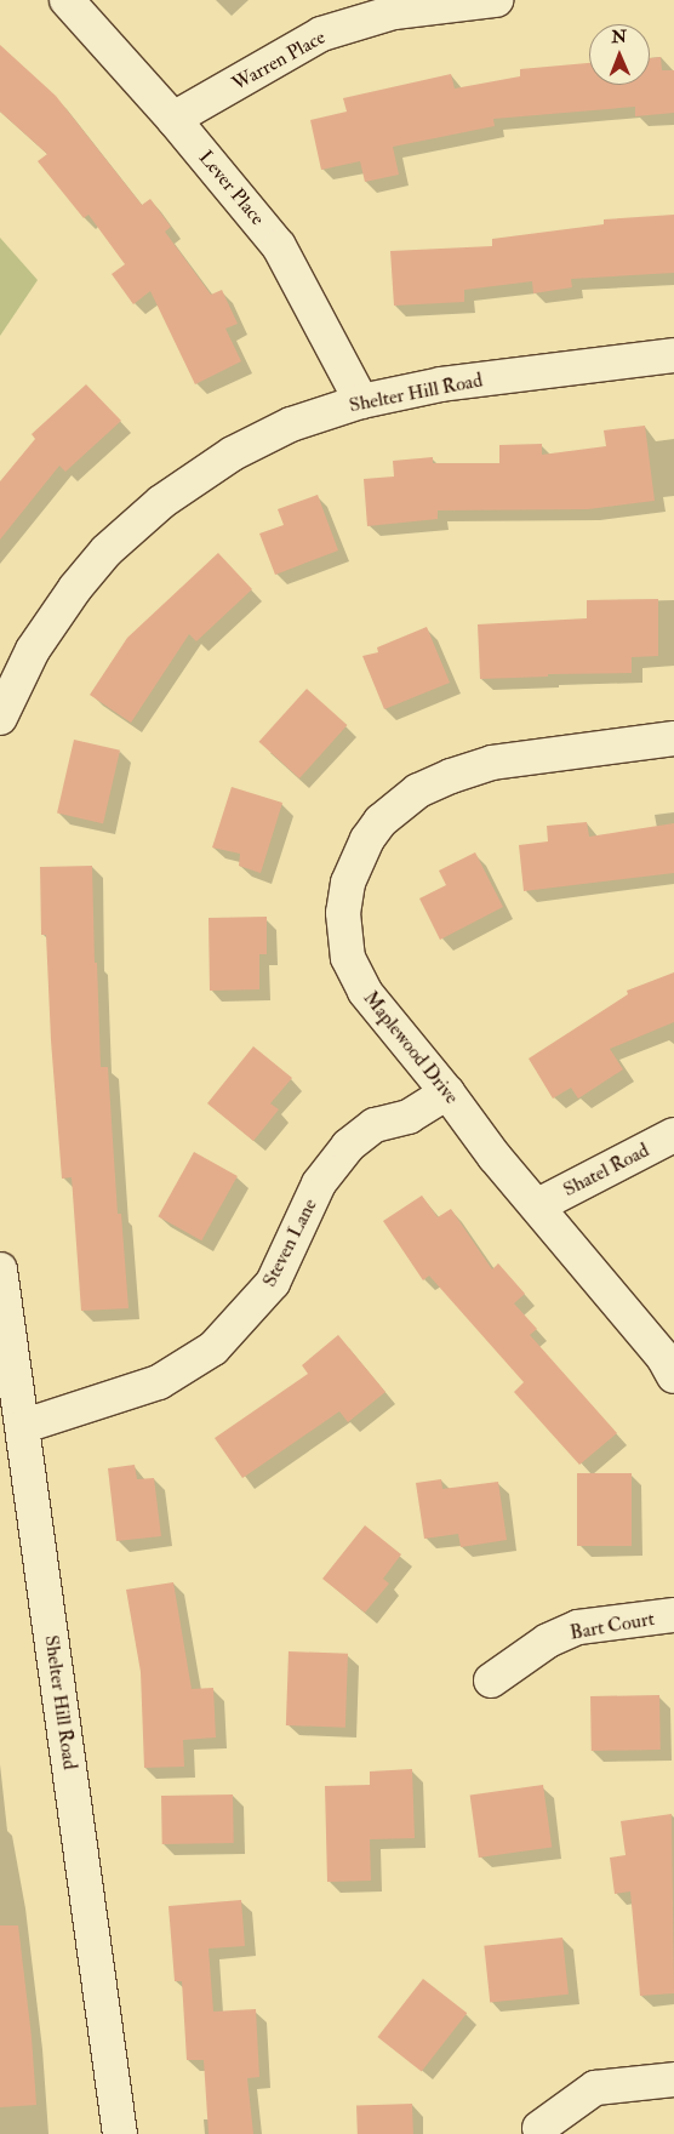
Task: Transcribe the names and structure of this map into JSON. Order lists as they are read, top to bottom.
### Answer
{
  "streets": {
    "street": [
      "Warren Place",
      "Lever Place",
      "Shelter Hill Road",
      "Maplewood Drive",
      "Shatel Road",
      "Steven Lane",
      "Bart Court"
    ]
  },
  "crossings": [
    ["Warren Place", "Lever Place"],
    ["Lever Place", "Shelter Hill Road"],
    ["Shelter Hill Road", "Steven Lane"],
    ["Maplewood Drive", "Shatel Road"],
    ["Maplewood Drive", "Steven Lane"]
  ],
  "north": "top"
}
